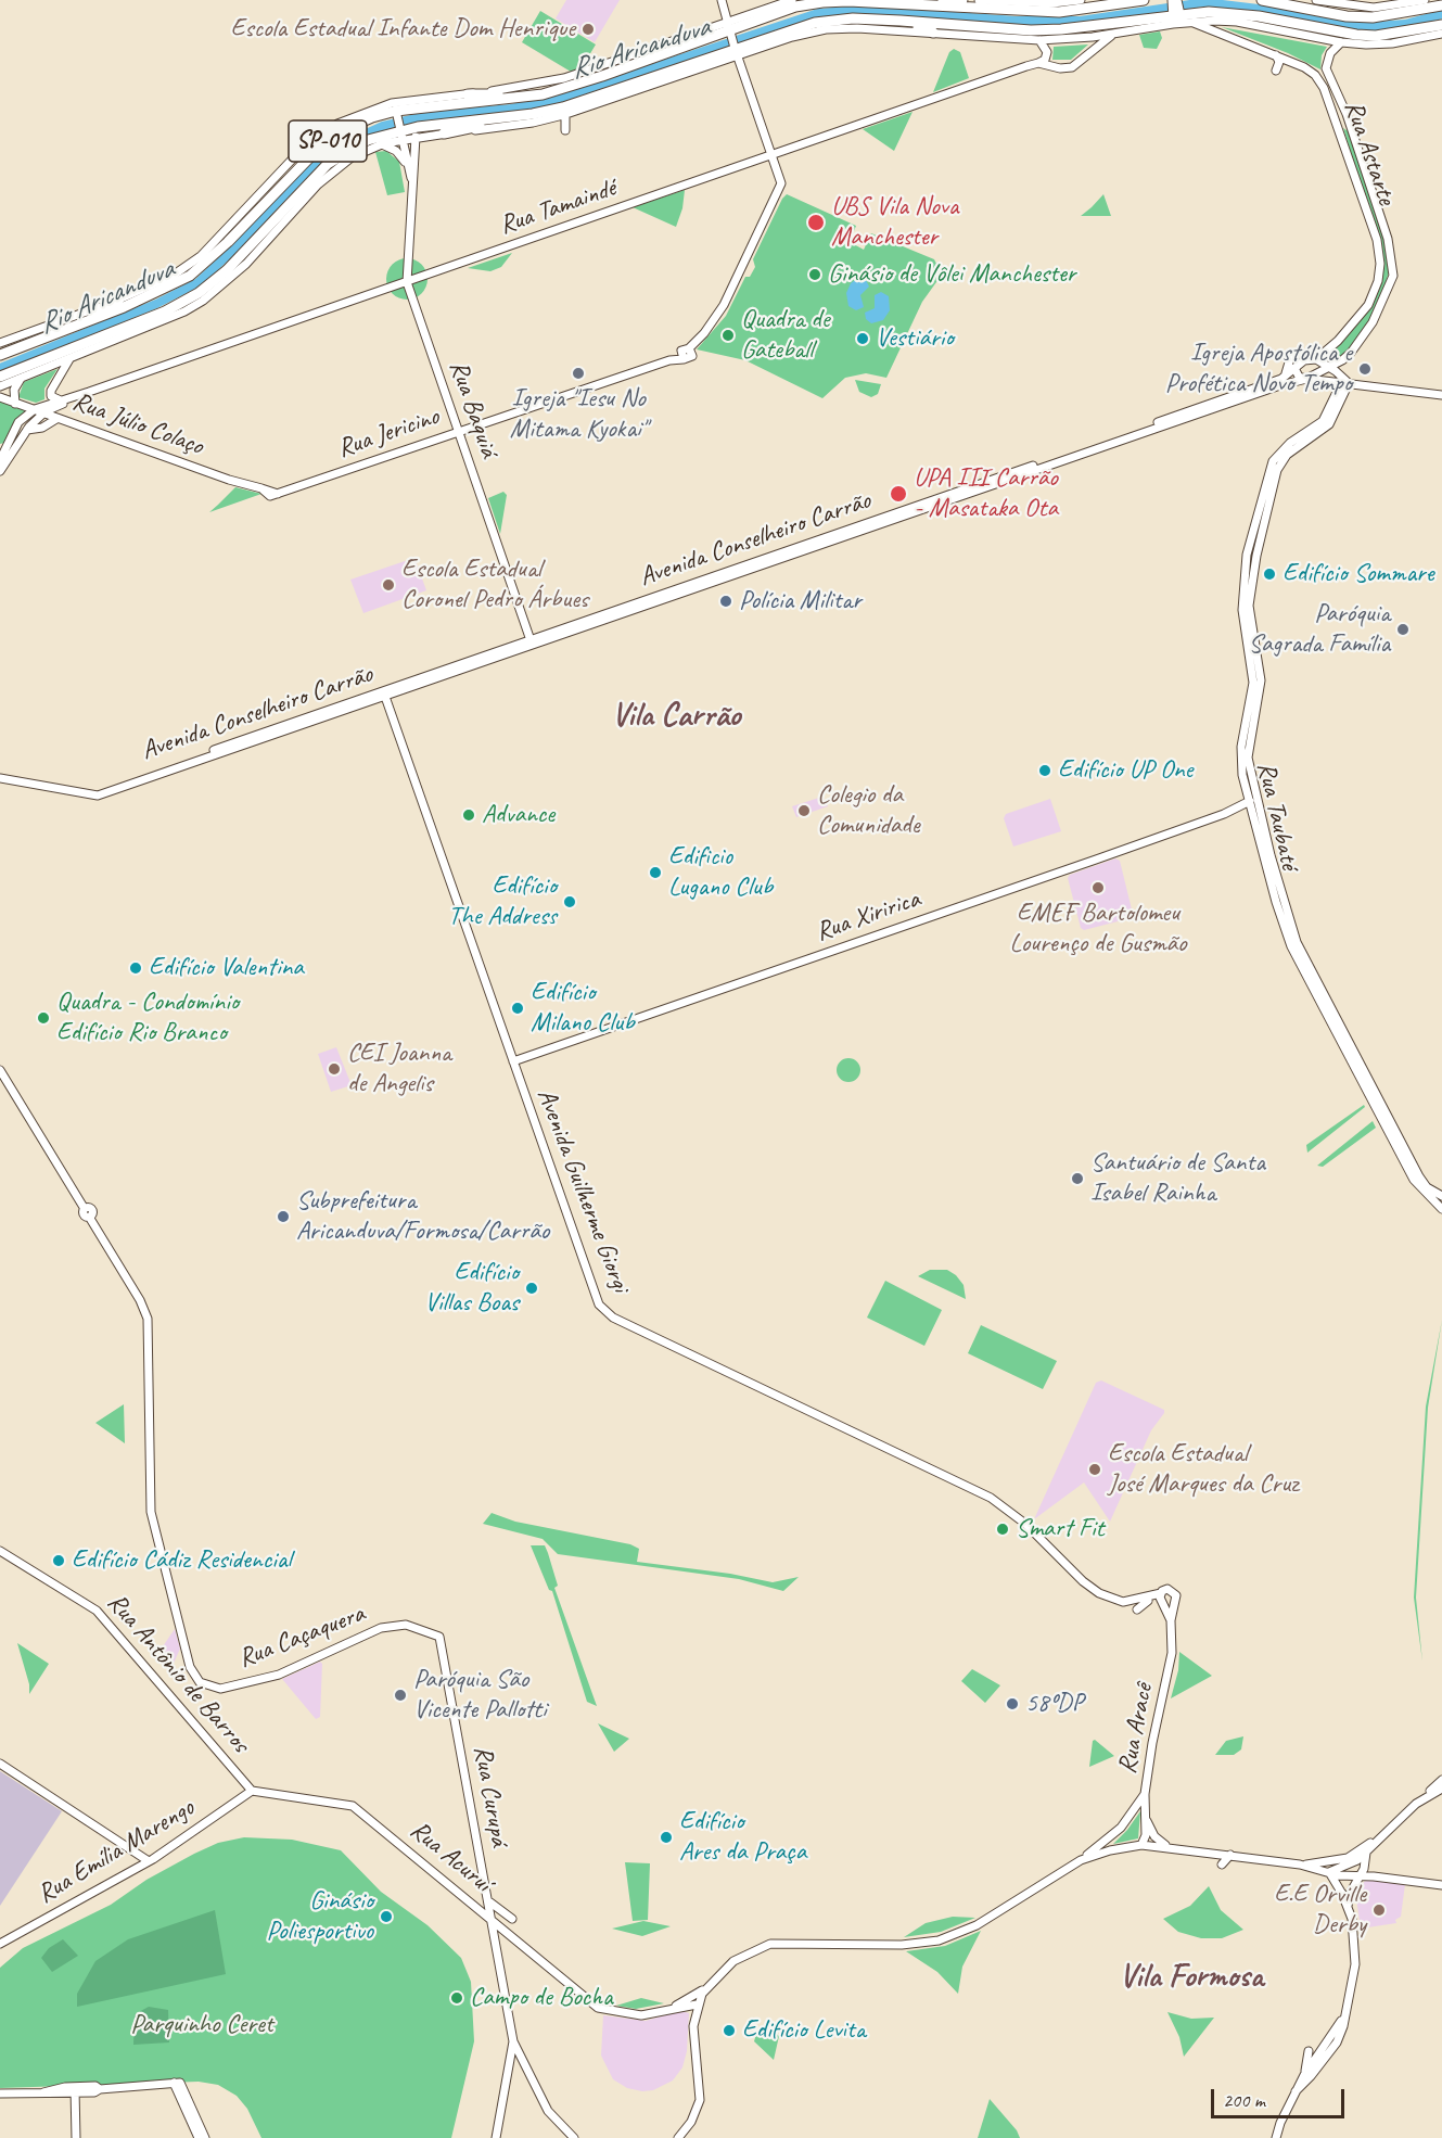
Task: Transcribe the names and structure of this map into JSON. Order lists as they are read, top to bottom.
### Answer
{
  "streets": {
    "highway": ["SP-010"],
    "main road": [
      "Rua Astarte",
      "Rua Tamaindé",
      "Rua Baquiá",
      "Rua Júlio Colaço",
      "Rua Jericino",
      "Avenida Conselheiro Carrão",
      "Rua Taubaté",
      "Rua Xiririca",
      "Avenida Guilherme Giorgi",
      "Rua Caçaquera",
      "Rua Antônio de Barros",
      "Rua Aracê",
      "Rua Curupá",
      "Rua Emília Marengo",
      "Rua Acuruí"
    ]
  },
  "crossings": [
    ["SP-010", "Rua Astarte"],
    ["SP-010", "Rua Baquiá"],
    ["Rua Astarte", "Avenida Conselheiro Carrão"],
    ["Rua Tamaindé", "Rua Baquiá"],
    ["Rua Tamaindé", "Rua Júlio Colaço"],
    ["Rua Tamaindé", "Rua Jericino"],
    ["Rua Baquiá", "Rua Jericino"],
    ["Rua Baquiá", "Avenida Conselheiro Carrão"],
    ["Rua Júlio Colaço", "Rua Jericino"],
    ["Avenida Conselheiro Carrão", "Rua Taubaté"],
    ["Avenida Conselheiro Carrão", "Avenida Guilherme Giorgi"],
    ["Rua Taubaté", "Rua Xiririca"],
    ["Rua Xiririca", "Avenida Guilherme Giorgi"],
    ["Avenida Guilherme Giorgi", "Rua Aracê"],
    ["Rua Caçaquera", "Rua Curupá"],
    ["Rua Antônio de Barros", "Rua Emília Marengo"],
    ["Rua Antônio de Barros", "Rua Acuruí"],
    ["Rua Curupá", "Rua Acuruí"],
    ["Rua Emília Marengo", "Rua Acuruí"]
  ],
  "districts": ["Vila Carrão", "Vila Formosa"],
  "water": ["Rio Aricanduva"],
  "parks": ["Parquinho Ceret"],
  "places": [
    "Escola Estadual Infante Dom Henrique",
    "UBS Vila Nova Manchester",
    "Ginásio de Vôlei Manchester",
    "Quadra de Gateball",
    "Vestiário",
    "Igreja Apostólica e Profética Novo Tempo",
    "Igreja \"Iesu No Mitama Kyokai\"",
    "UPA III Carrão - Masataka Ota",
    "Edifício Sommare",
    "Escola Estadual Coronel Pedro Árbues",
    "Polícia Militar",
    "Paróquia Sagrada Família",
    "Edifício UP One",
    "Colegio da Comunidade",
    "Advance",
    "Edificio Lugano Club",
    "EMEF Bartolomeu Lourenço de Gusmão",
    "Edifício The Address",
    "Edifício Valentina",
    "Edifício Milano Club",
    "Quadra - Condomínio Edifício Rio Branco",
    "CEI Joanna de Angelis",
    "Santuário de Santa Isabel Rainha",
    "Subprefeitura Aricanduva/Formosa/Carrão",
    "Edifício Villas Boas",
    "Escola Estadual José Marques da Cruz",
    "Smart Fit",
    "Edifício Cádiz Residencial",
    "Paróquia São Vicente Pallotti",
    "58ºDP",
    "Edifício Ares da Praça",
    "E.E Orville Derby",
    "Ginásio Poliesportivo",
    "Campo de Bocha",
    "Edifício Levita"
  ],
  "scale_bar": "200 m"
}
